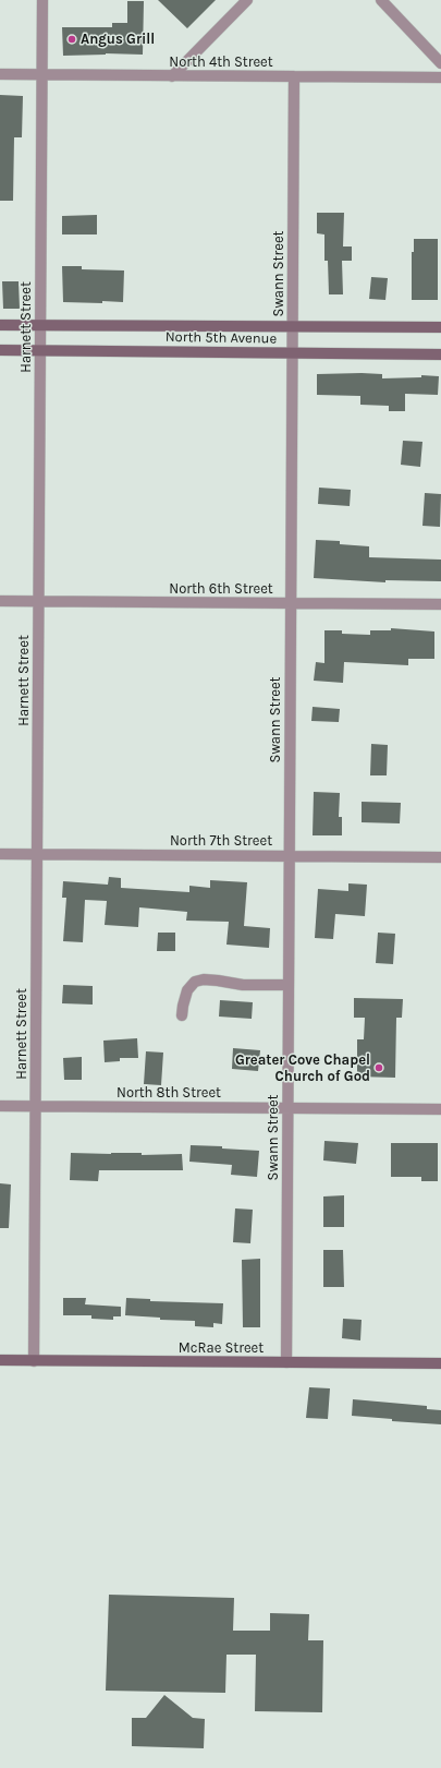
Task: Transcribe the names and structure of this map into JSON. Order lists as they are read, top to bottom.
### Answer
{
  "streets": {
    "street": [
      "North 4th Street",
      "Swann Street",
      "Harnett Street",
      "North 5th Avenue",
      "North 6th Street",
      "North 7th Street",
      "North 8th Street",
      "McRae Street"
    ]
  },
  "crossings": [
    ["North 4th Street", "Swann Street"],
    ["North 4th Street", "Harnett Street"],
    ["Swann Street", "North 5th Avenue"],
    ["Swann Street", "North 6th Street"],
    ["Swann Street", "North 7th Street"],
    ["Swann Street", "North 8th Street"],
    ["Swann Street", "McRae Street"],
    ["Harnett Street", "North 5th Avenue"],
    ["Harnett Street", "North 6th Street"],
    ["Harnett Street", "North 7th Street"],
    ["Harnett Street", "North 8th Street"],
    ["Harnett Street", "McRae Street"]
  ],
  "places": ["Angus Grill", "Greater Cove Chapel Church of God"]
}
